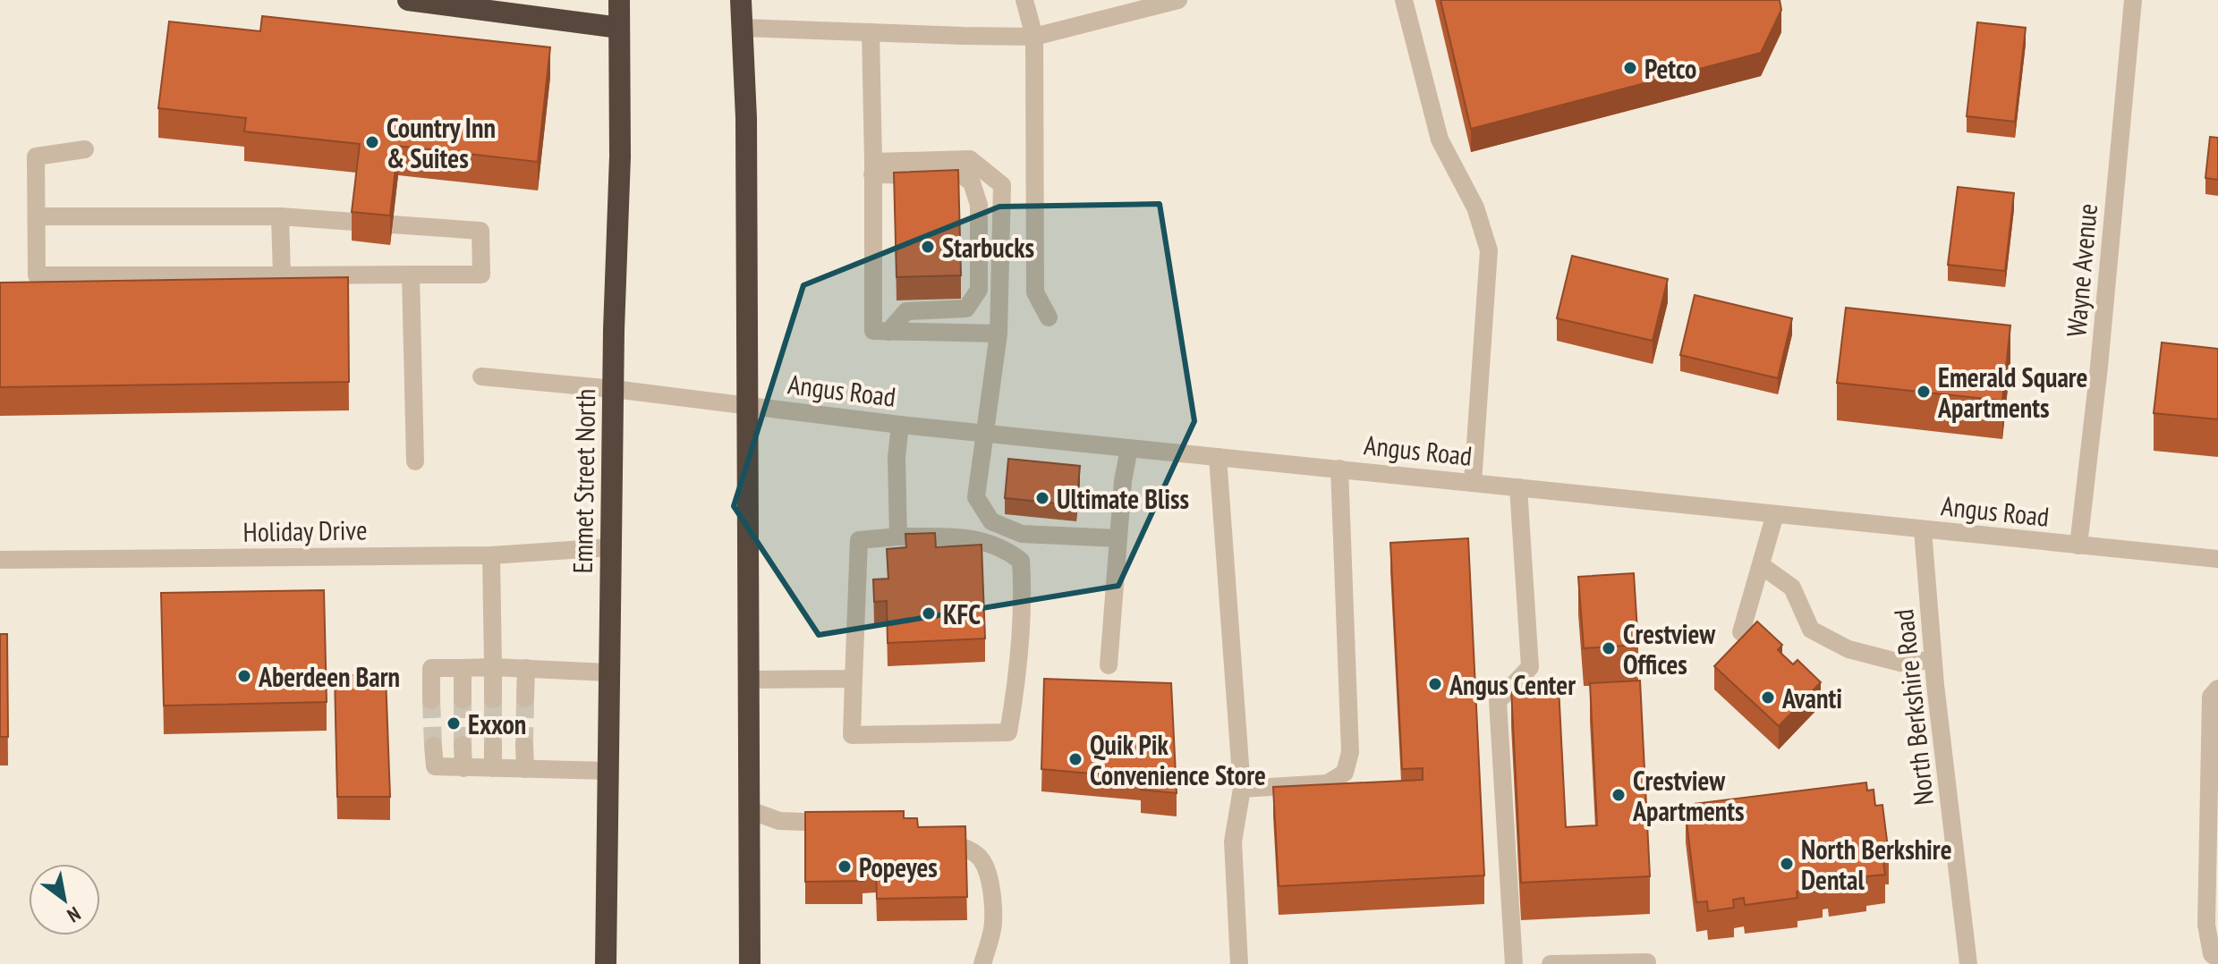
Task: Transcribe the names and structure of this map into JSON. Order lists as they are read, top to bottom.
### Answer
{
  "streets": {
    "highway": ["Emmet Street North"],
    "street": [
      "Wayne Avenue",
      "Angus Road",
      "Holiday Drive",
      "North Berkshire Road"
    ]
  },
  "crossings": [
    ["Wayne Avenue", "Angus Road"],
    ["Angus Road", "Emmet Street North"],
    ["Angus Road", "North Berkshire Road"],
    ["Emmet Street North", "Holiday Drive"]
  ],
  "places": [
    "Petco",
    "Country Inn & Suites",
    "Starbucks",
    "Emerald Square Apartments",
    "Ultimate Bliss",
    "KFC",
    "Crestview Offices",
    "Aberdeen Barn",
    "Angus Center",
    "Avanti",
    "Exxon",
    "Quik Pik Convenience Store",
    "Crestview Apartments",
    "North Berkshire Dental",
    "Popeyes"
  ],
  "north": "bottom right"
}
